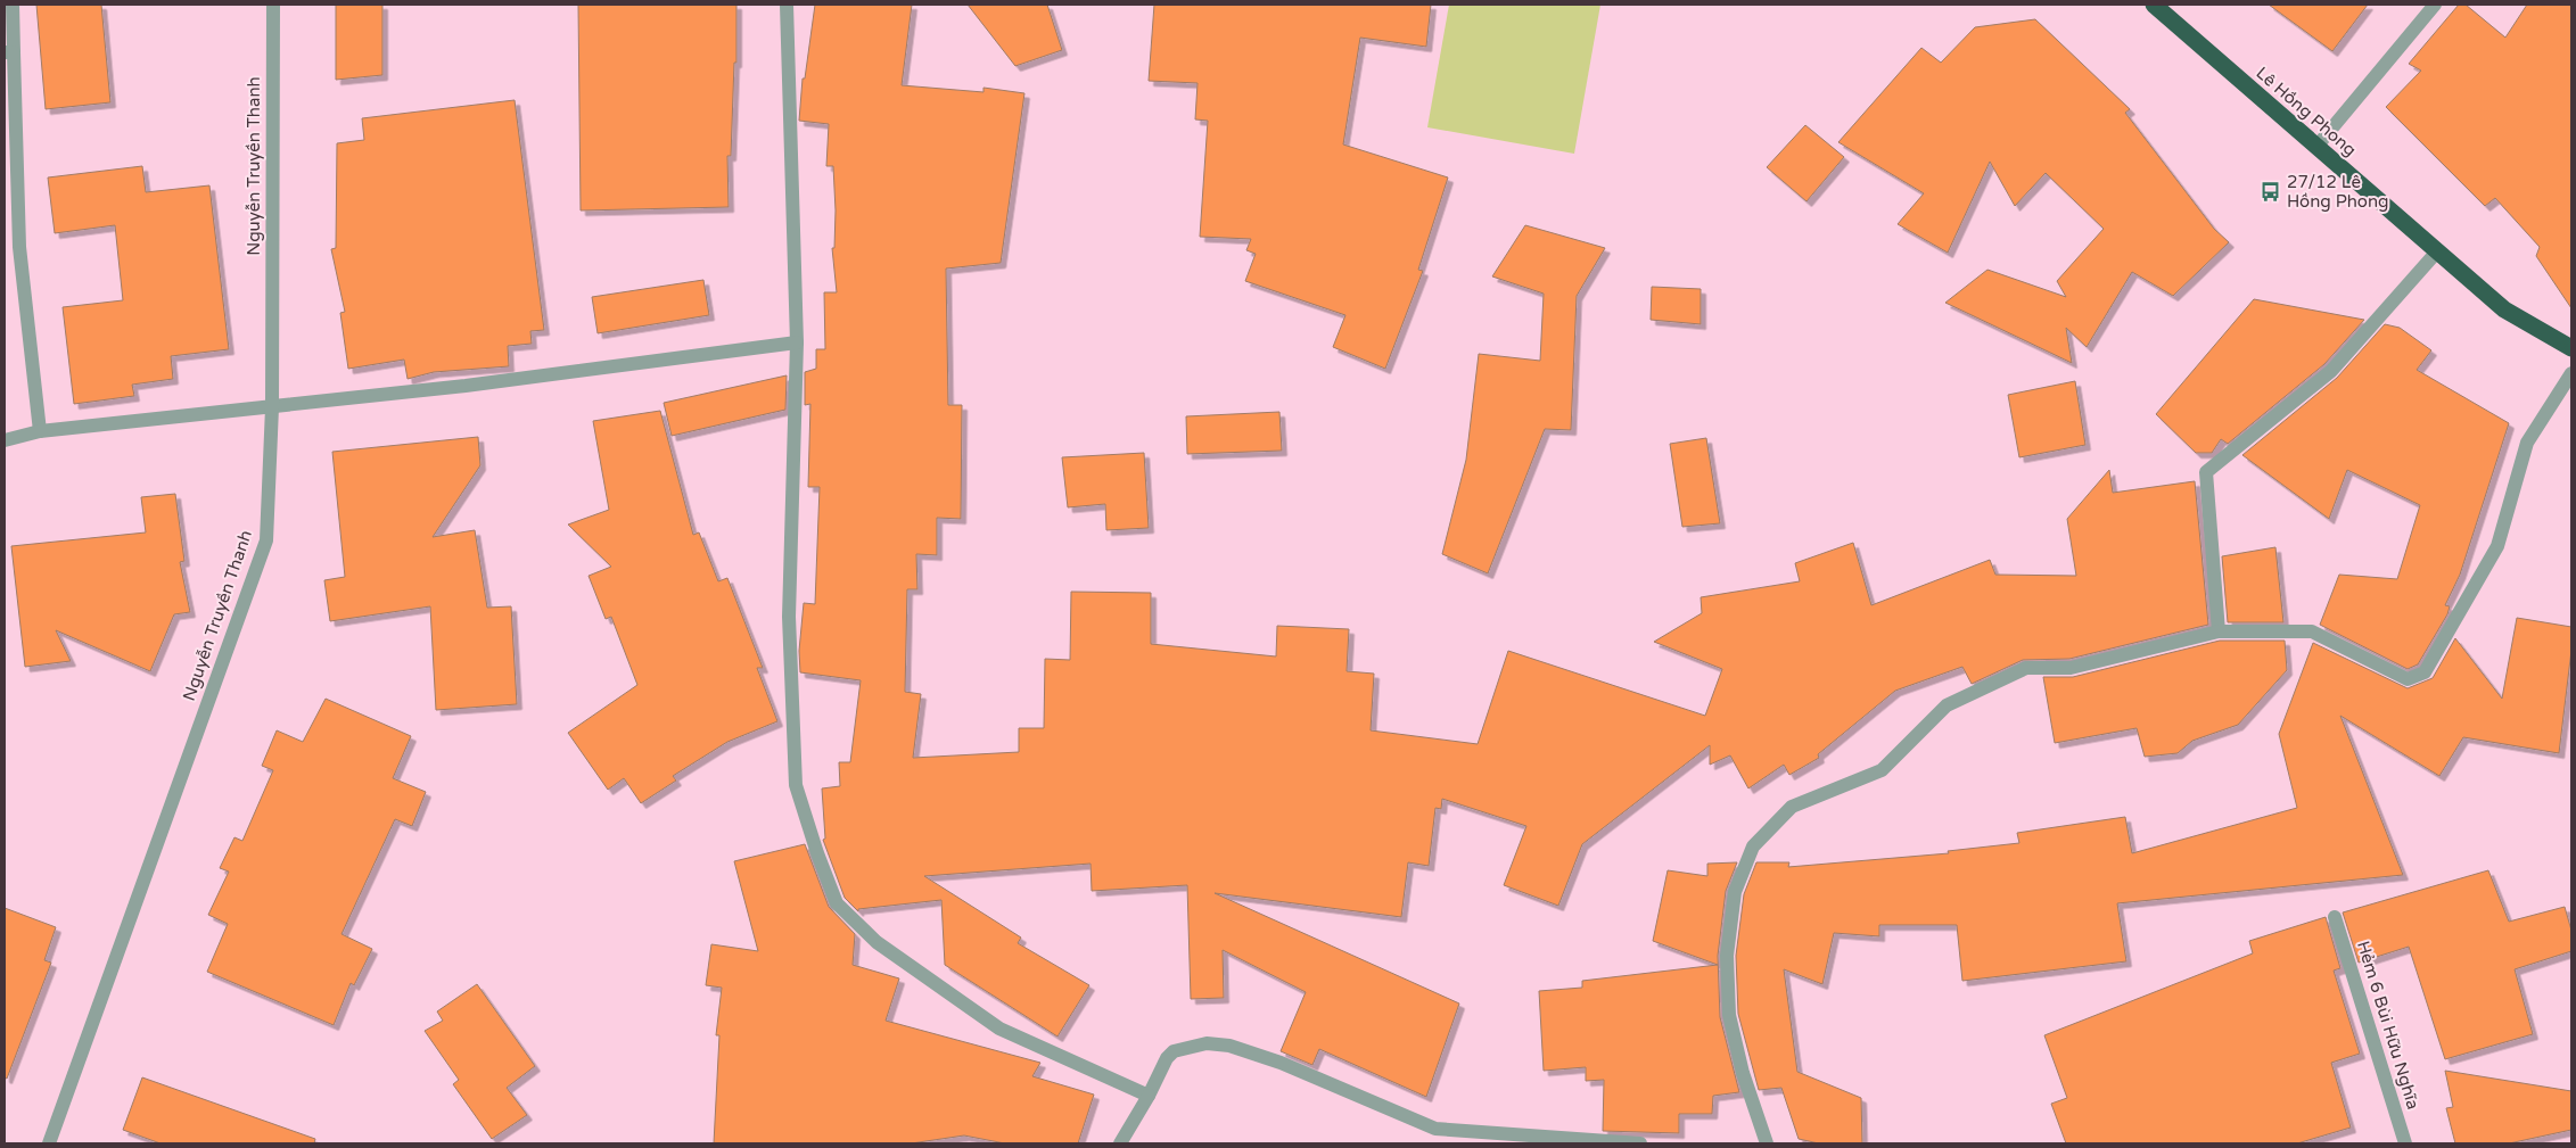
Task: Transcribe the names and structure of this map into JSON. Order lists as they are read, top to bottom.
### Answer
{
  "streets": {
    "highway": ["Lê Hồng Phong"],
    "street": ["Nguyễn Truyền Thanh", "Hẻm 6 Bùi Hữu Nghĩa"]
  },
  "places": {
    "bus stop": ["27/12 Lê Hồng Phong"]
  }
}
